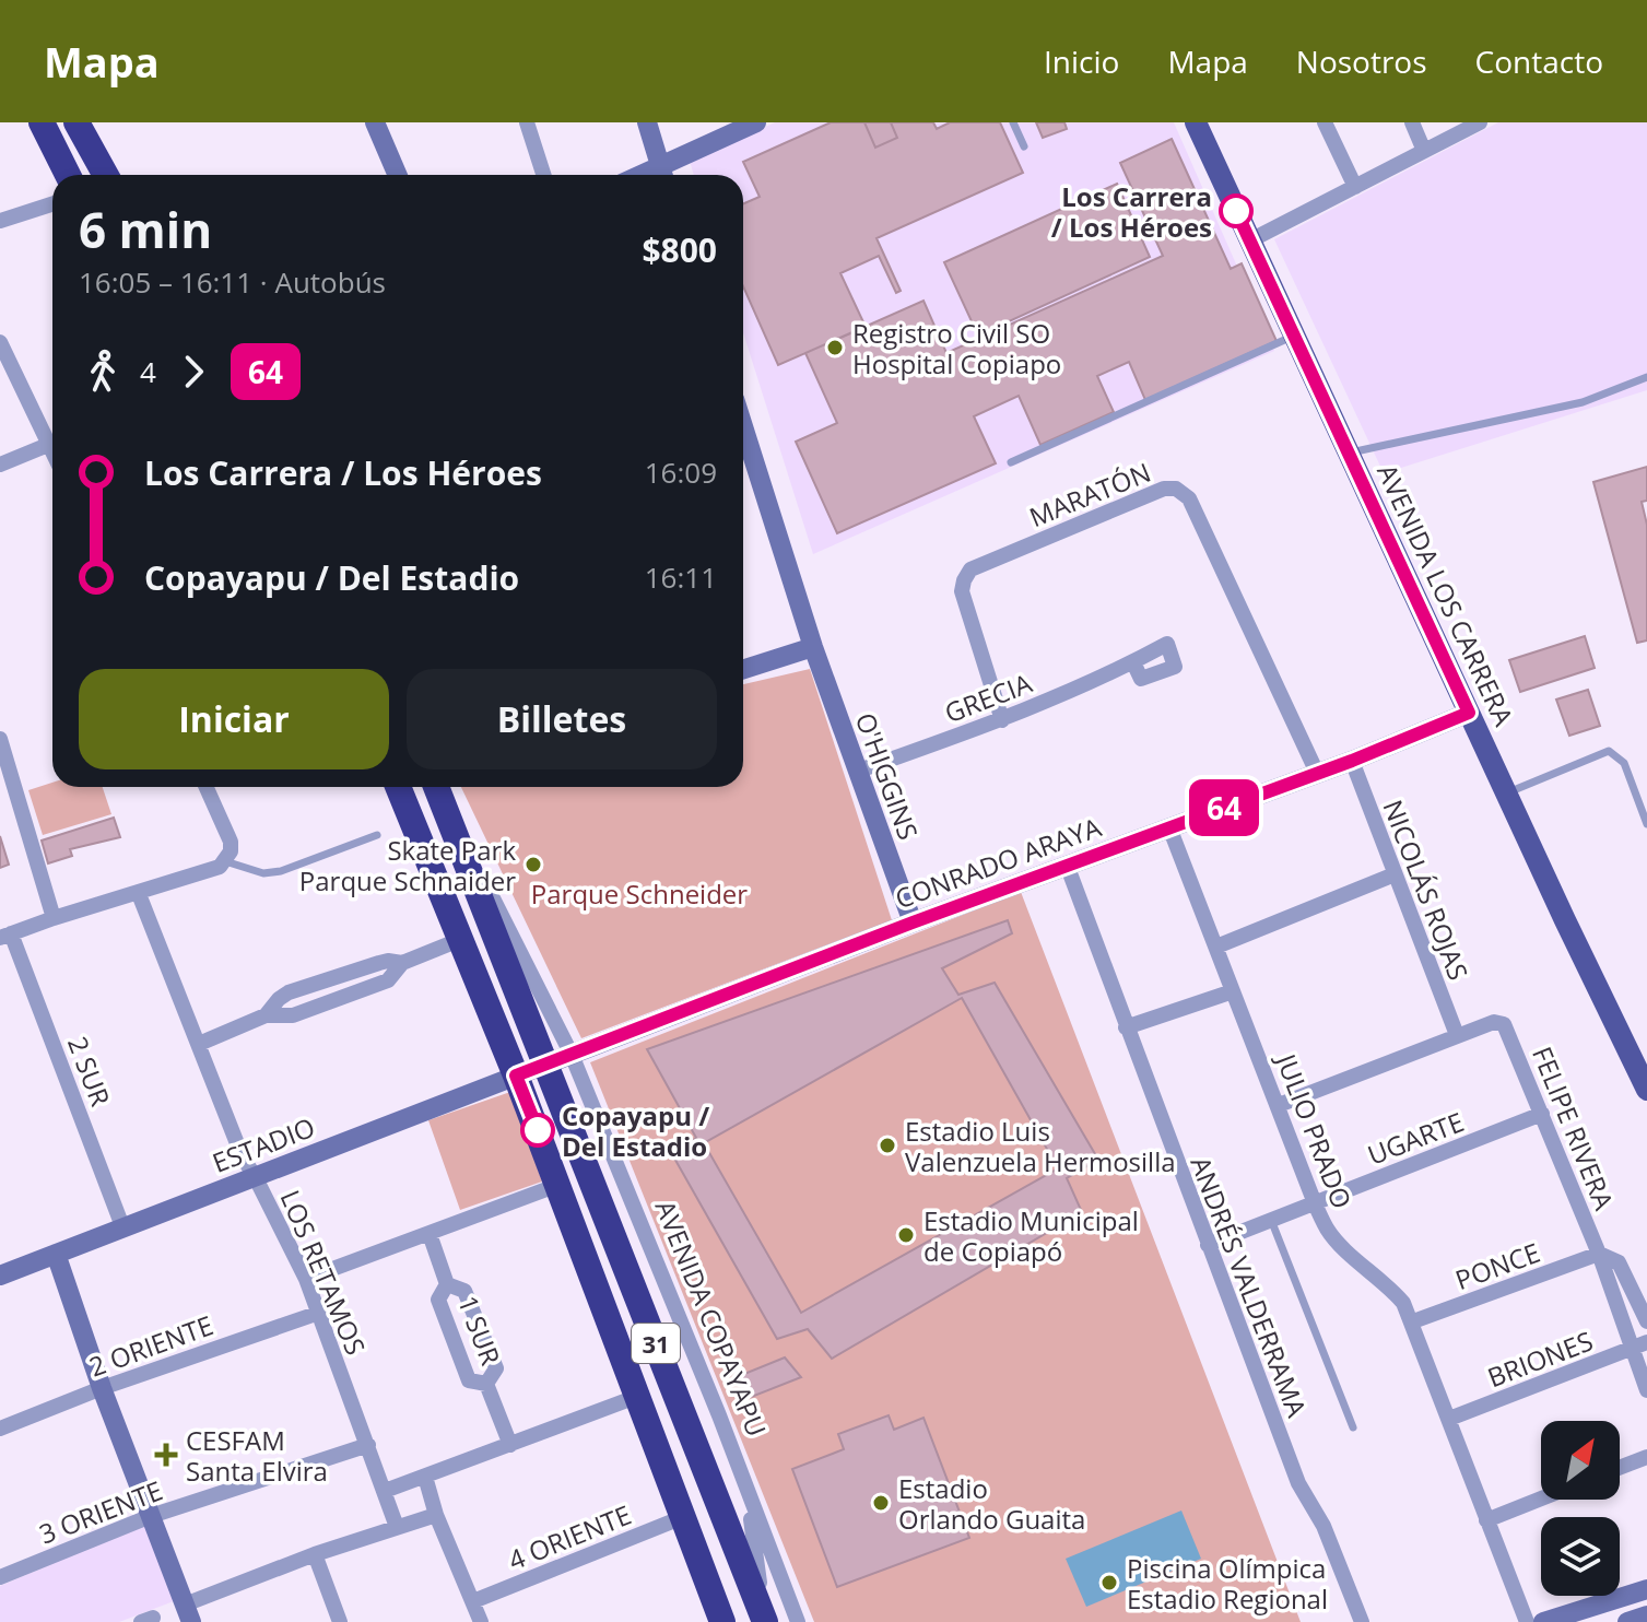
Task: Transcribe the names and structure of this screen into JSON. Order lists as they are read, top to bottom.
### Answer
{
  "streets": {
    "highway": ["AVENIDA COPAYAPU", "31"],
    "main road": ["AVENIDA LOS CARRERA"],
    "street": [
      "MARATÓN",
      "GRECIA",
      "O'HIGGINS",
      "CONRADO ARAYA",
      "NICOLÁS ROJAS",
      "2 SUR",
      "FELIPE RIVERA",
      "JULIO PRADO",
      "UGARTE",
      "ESTADIO",
      "PONCE",
      "LOS RETAMOS",
      "ANDRÉS VALDERRAMA",
      "1 SUR",
      "2 ORIENTE",
      "BRIONES",
      "3 ORIENTE",
      "4 ORIENTE"
    ]
  },
  "crossings": [
    ["MARATÓN", "GRECIA"],
    ["MARATÓN", "CONRADO ARAYA"],
    ["AVENIDA LOS CARRERA", "CONRADO ARAYA"],
    ["GRECIA", "O'HIGGINS"],
    ["O'HIGGINS", "CONRADO ARAYA"],
    ["CONRADO ARAYA", "NICOLÁS ROJAS"],
    ["CONRADO ARAYA", "JULIO PRADO"],
    ["CONRADO ARAYA", "ESTADIO"],
    ["CONRADO ARAYA", "ANDRÉS VALDERRAMA"],
    ["CONRADO ARAYA", "AVENIDA COPAYAPU"],
    ["NICOLÁS ROJAS", "FELIPE RIVERA"],
    ["2 SUR", "ESTADIO"],
    ["FELIPE RIVERA", "UGARTE"],
    ["FELIPE RIVERA", "PONCE"],
    ["FELIPE RIVERA", "BRIONES"],
    ["JULIO PRADO", "UGARTE"],
    ["JULIO PRADO", "PONCE"],
    ["JULIO PRADO", "BRIONES"],
    ["UGARTE", "ANDRÉS VALDERRAMA"],
    ["ESTADIO", "LOS RETAMOS"],
    ["ESTADIO", "AVENIDA COPAYAPU"],
    ["ESTADIO", "31"],
    ["LOS RETAMOS", "2 ORIENTE"],
    ["LOS RETAMOS", "3 ORIENTE"],
    ["31", "4 ORIENTE"]
  ],
  "parks": ["Parque Schneider"],
  "places": {
    "other": [
      "Los Carrera / Los Héroes",
      "Registro Civil SO Hospital Copiapo",
      "Skate Park Parque Schnaider",
      "Copayapu / Del Estadio",
      "Estadio Luis Valenzuela Hermosilla",
      "Estadio Municipal de Copiapó",
      "Estadio Orlando Guaita",
      "Piscina Olímpica Estadio Regional"
    ],
    "health": ["CESFAM Santa Elvira"]
  },
  "lines": ["bus line 64"],
  "north": "top right",
  "page": {
    "header": "Mapa",
    "nav": [
      "Inicio",
      "Mapa",
      "Nosotros",
      "Contacto"
    ],
    "on_map": "64",
    "heading": ["6 min", "16:05 – 16:11 · Autobús", "$800"],
    "legs": ["4", "64"],
    "list": [
      {
        "name": "Los Carrera / Los Héroes",
        "value": "16:09"
      },
      {
        "name": "Copayapu / Del Estadio",
        "value": "16:11"
      }
    ],
    "buttons": ["Iniciar", "Billetes"]
  }
}
